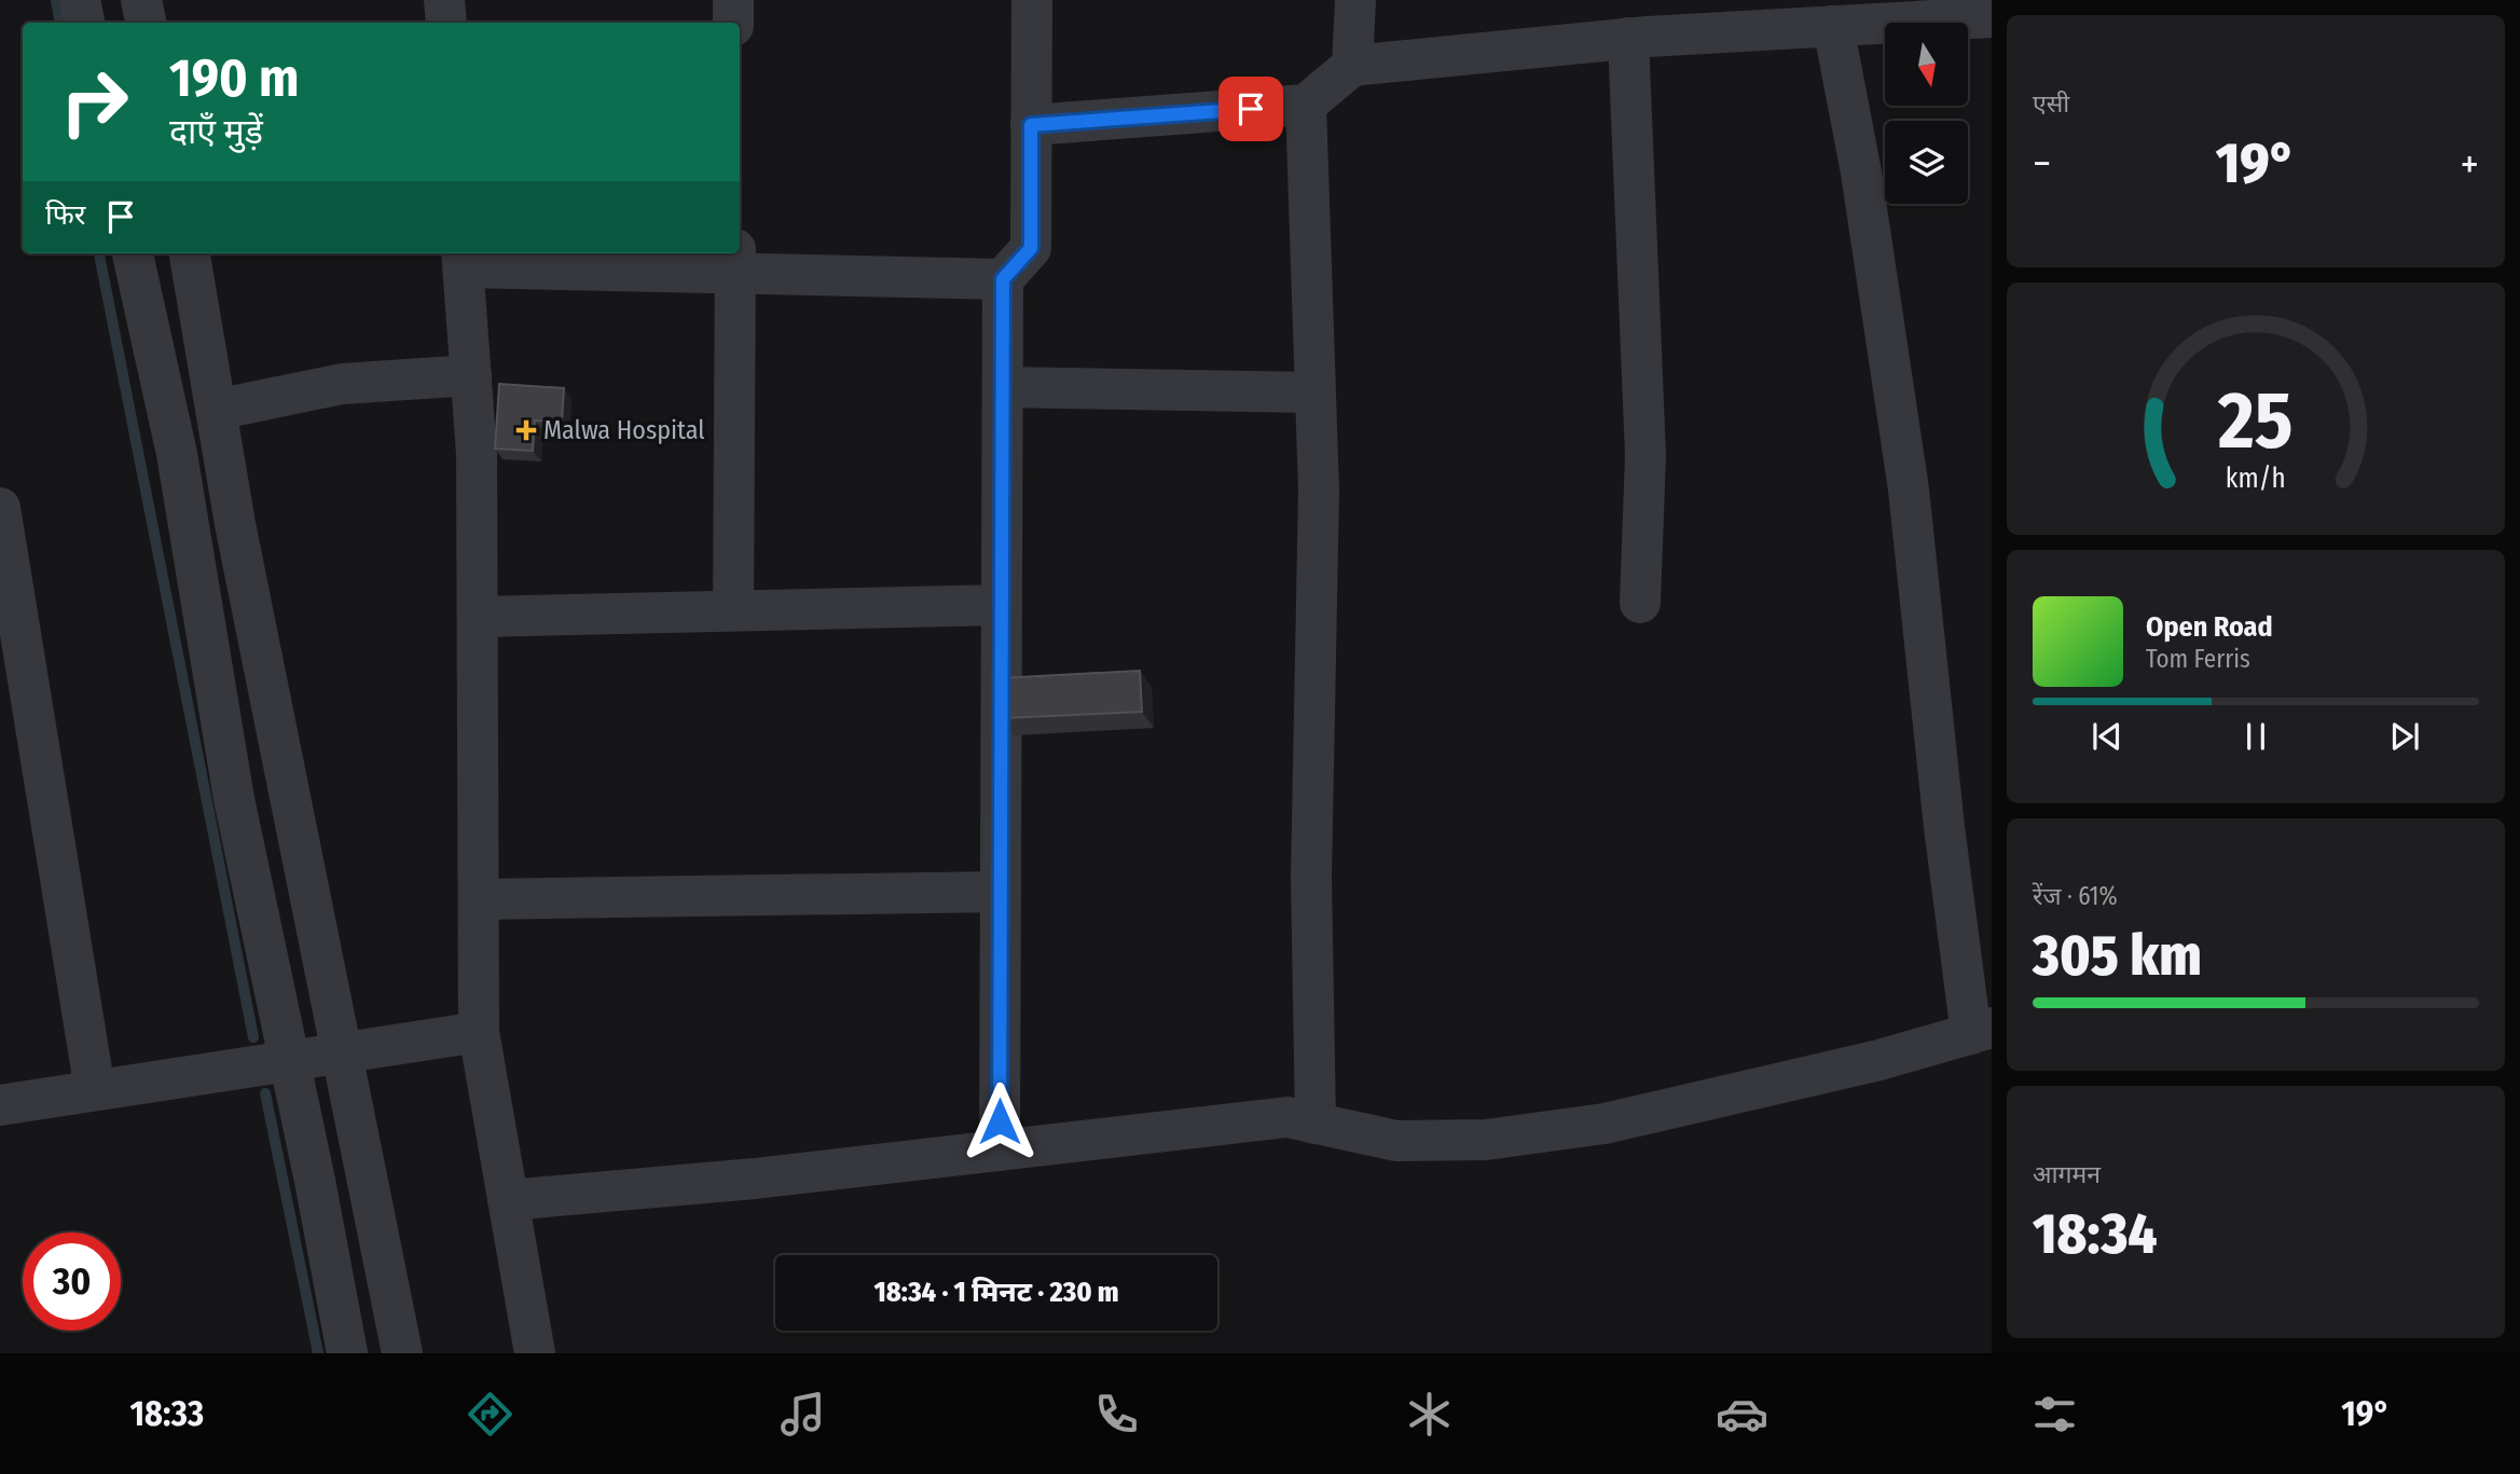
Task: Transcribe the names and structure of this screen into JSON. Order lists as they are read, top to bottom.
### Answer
{
  "places": {
    "health": ["Malwa Hospital"]
  },
  "north": "bottom",
  "page": {
    "tile": [
      "एसी",
      ["रेंज · 61%", "305 km"],
      ["आगमन", "18:34"]
    ],
    "turn": ["190 m", "दाएँ मुड़ें"],
    "heat": ["−", "19°", "+"],
    "then": "फिर",
    "song": ["Open Road", "Tom Ferris"],
    "limit": "30",
    "trip": "18:34 · 1 मिनट · 230 m",
    "tabs": ["18:33", "19°"],
    "gauge": ["25", "km/h"]
  }
}
